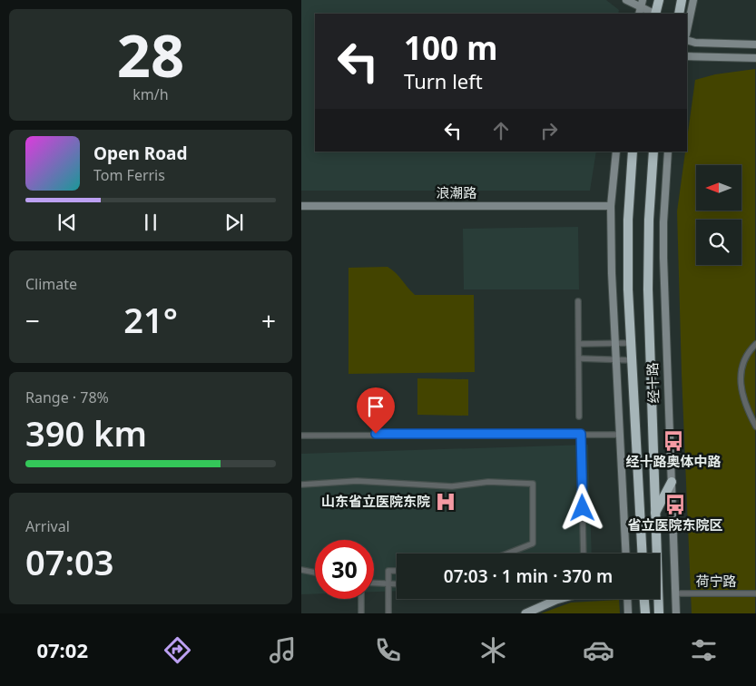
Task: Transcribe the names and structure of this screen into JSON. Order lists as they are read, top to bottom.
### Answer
{
  "streets": {
    "highway": ["经十路"],
    "main road": ["浪潮路"],
    "street": ["荷宁路"]
  },
  "crossings": [
    ["经十路", "荷宁路"]
  ],
  "places": {
    "bus stop": ["经十路奥体中路", "省立医院东院区"],
    "hospital": ["山东省立医院东院"]
  },
  "north": "left",
  "page": {
    "tile": [
      ["28", "km/h"],
      "Climate",
      ["Range · 78%", "390 km"],
      ["Arrival", "07:03"]
    ],
    "turn": ["100 m", "Turn left"],
    "song": ["Open Road", "Tom Ferris"],
    "heat": ["−", "21°", "+"],
    "limit": "30",
    "trip": "07:03 · 1 min · 370 m",
    "tabs": "07:02"
  }
}
